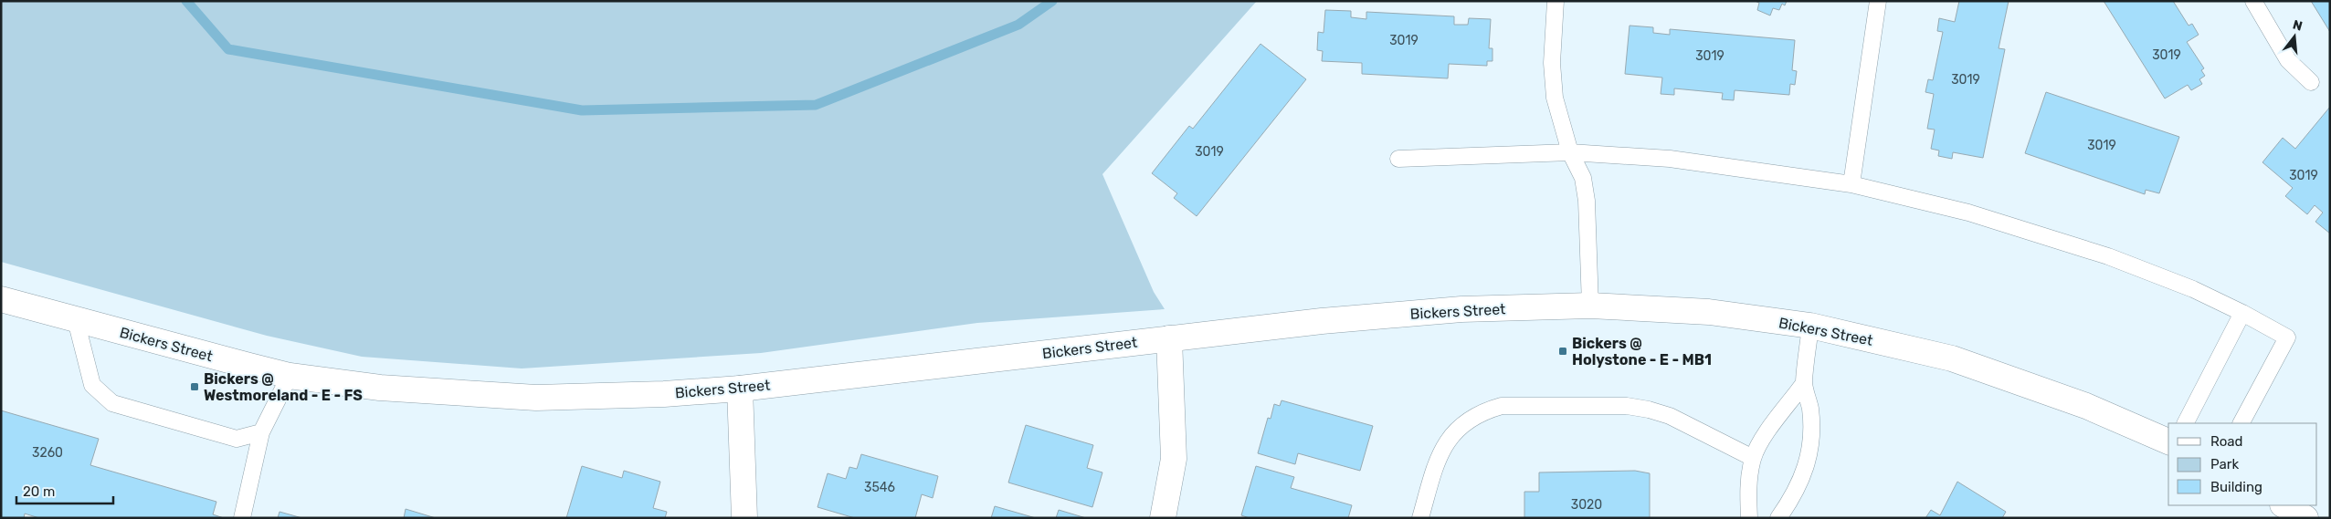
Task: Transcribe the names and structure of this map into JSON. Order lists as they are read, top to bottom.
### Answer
{
  "streets": {
    "street": ["Bickers Street"]
  },
  "places": {
    "transit": ["Bickers @ Holystone - E - MB1", "Bickers @ Westmoreland - E - FS"]
  },
  "house_numbers": [
    "3019",
    "3019",
    "3019",
    "3019",
    "3019",
    "3019",
    "3019",
    "3260",
    "3546",
    "3020"
  ],
  "legend": ["Road", "Park", "Building"],
  "scale_bar": "20 m",
  "north": "top"
}
